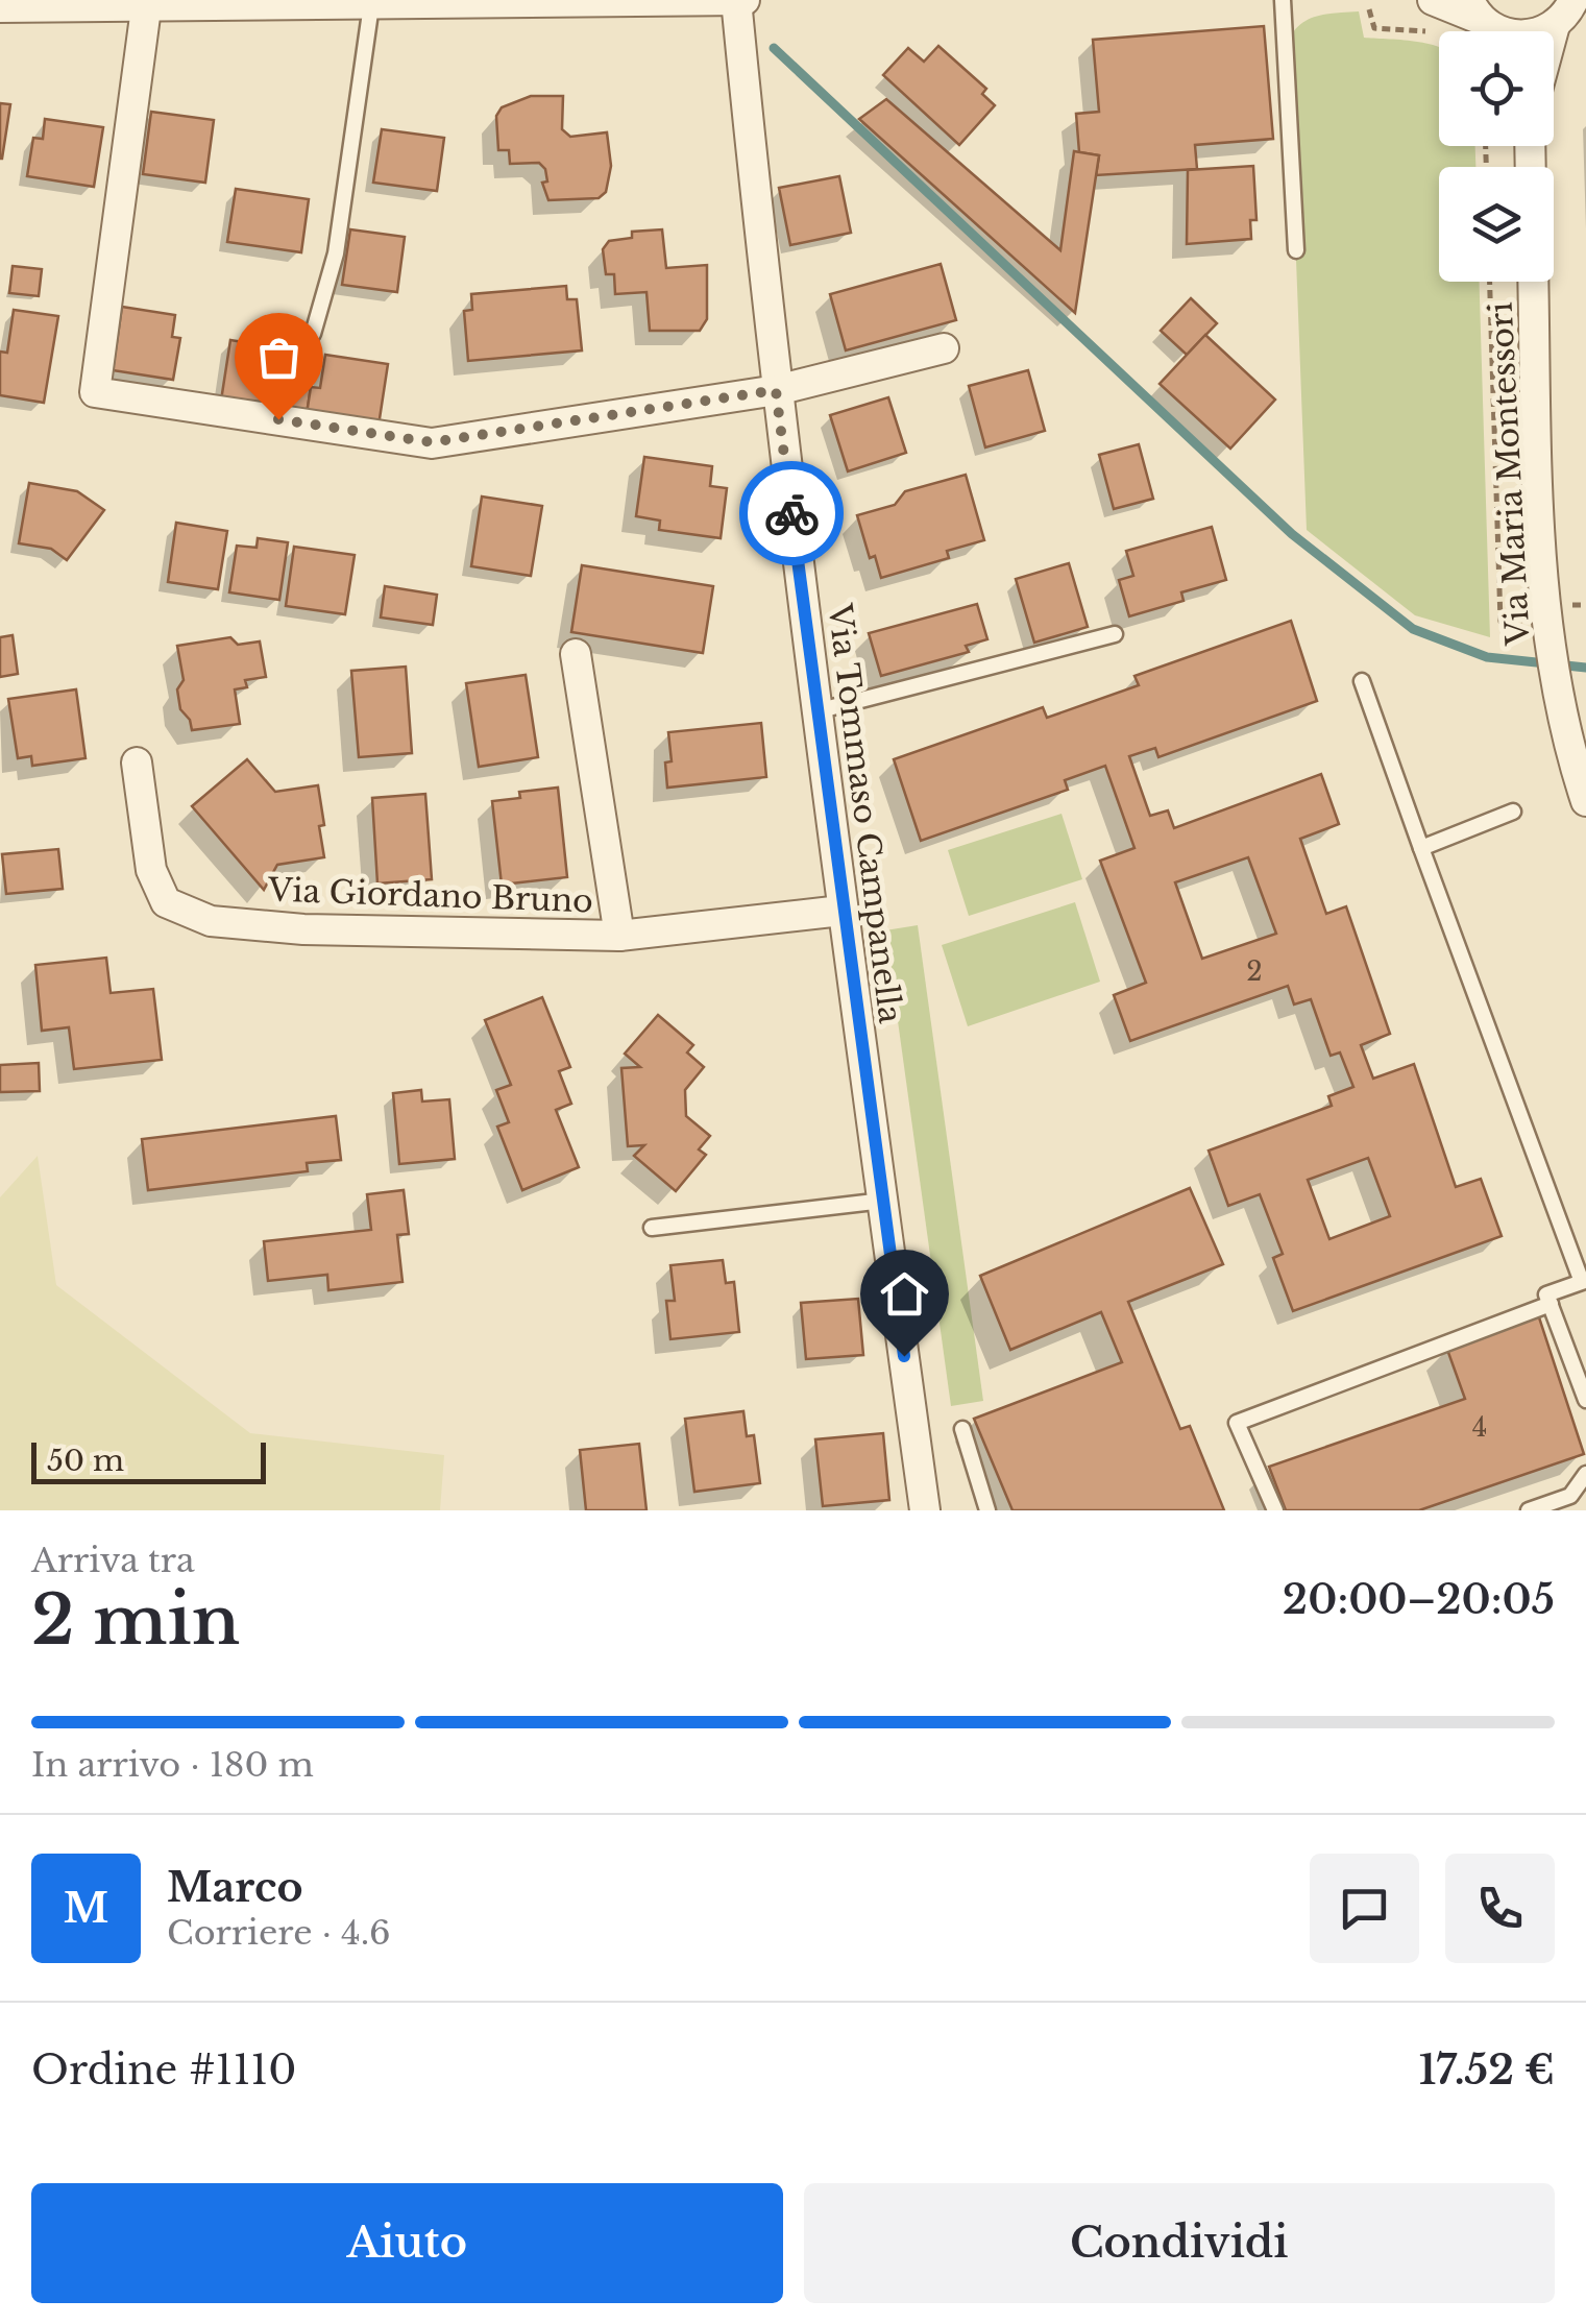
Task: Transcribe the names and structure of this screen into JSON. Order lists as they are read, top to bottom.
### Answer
{
  "streets": {
    "street": ["Via Maria Montessori", "Via Tommaso Campanella", "Via Giordano Bruno"]
  },
  "crossings": [
    ["Via Tommaso Campanella", "Via Giordano Bruno"]
  ],
  "house_numbers": ["2", "4"],
  "scale_bar": "50 m",
  "page": {
    "scale": "50 m",
    "heading": ["2 min", "Arriva tra", "20:00–20:05"],
    "panel": [
      "Marco",
      "Corriere · 4.6",
      "Ordine #1110",
      "17.52 €"
    ],
    "bar": "In arrivo · 180 m",
    "round": "M",
    "buttons": ["Aiuto", "Condividi"]
  }
}
